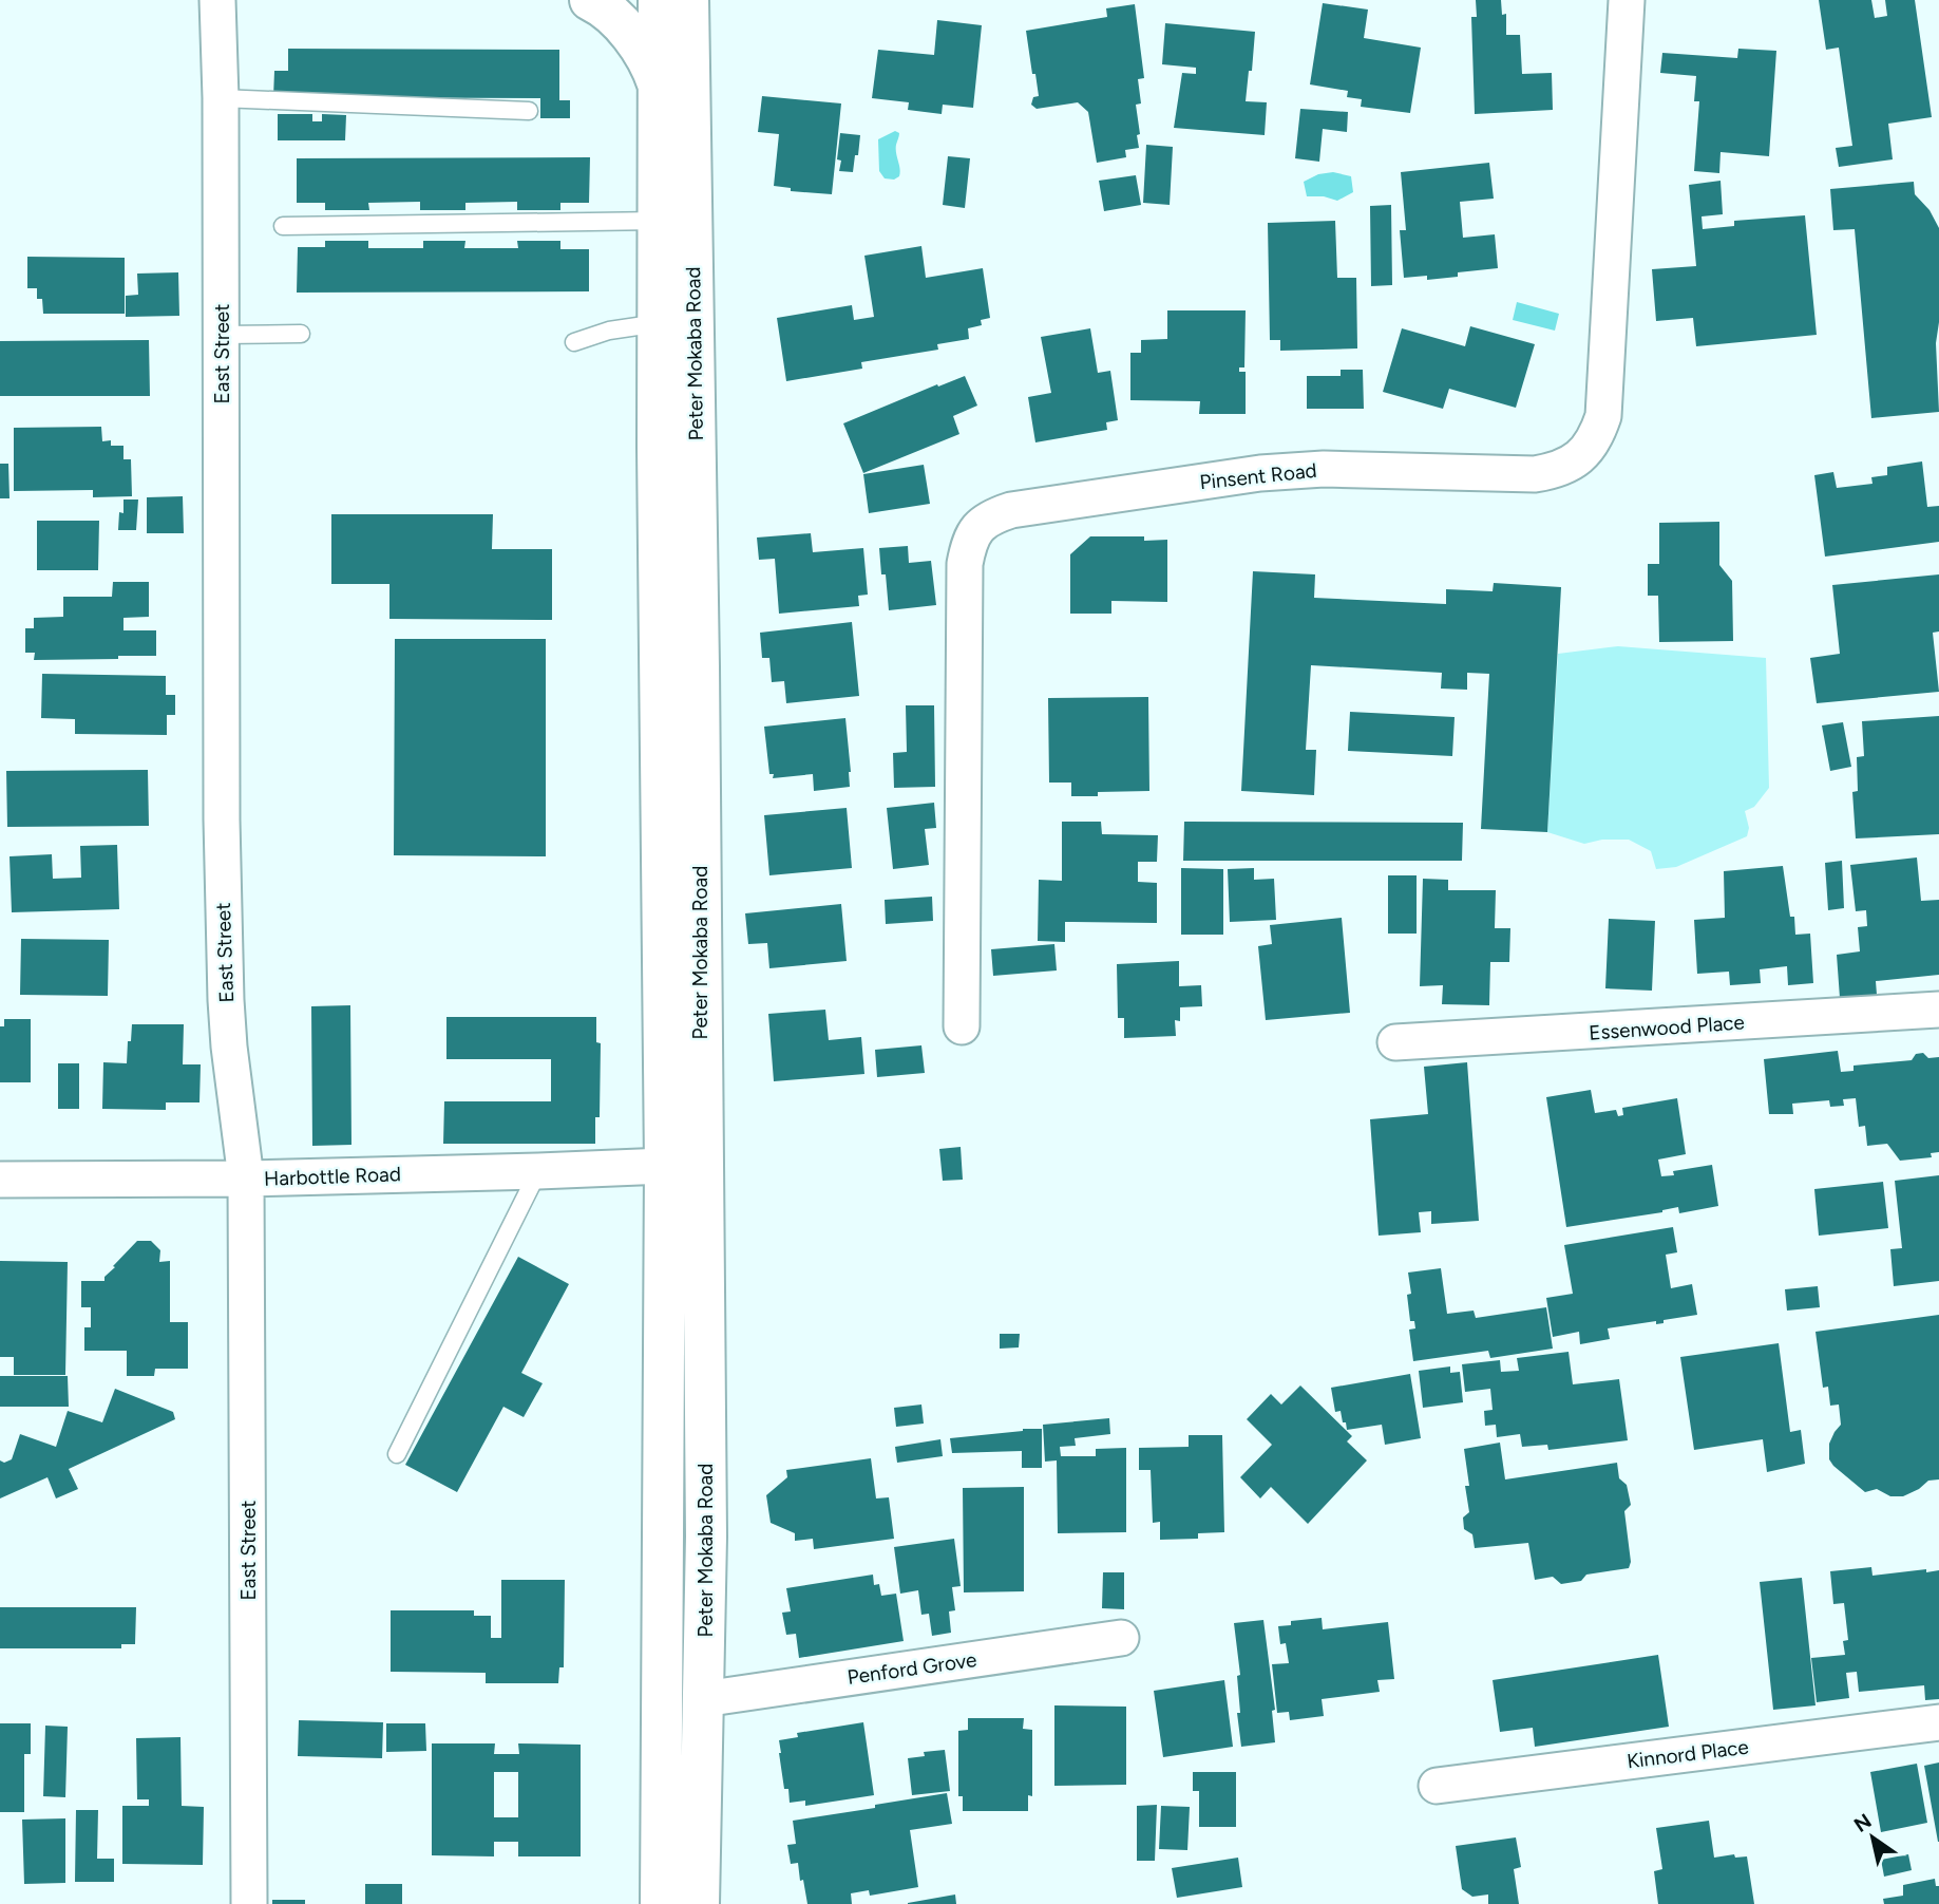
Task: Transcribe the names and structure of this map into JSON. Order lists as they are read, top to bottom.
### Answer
{
  "streets": {
    "street": [
      "East Street",
      "Peter Mokaba Road",
      "Pinsent Road",
      "Essenwood Place",
      "Harbottle Road",
      "Penford Grove",
      "Kinnord Place"
    ]
  },
  "crossings": [
    ["East Street", "Harbottle Road"],
    ["Peter Mokaba Road", "Harbottle Road"],
    ["Peter Mokaba Road", "Penford Grove"]
  ],
  "north": "top left"
}
